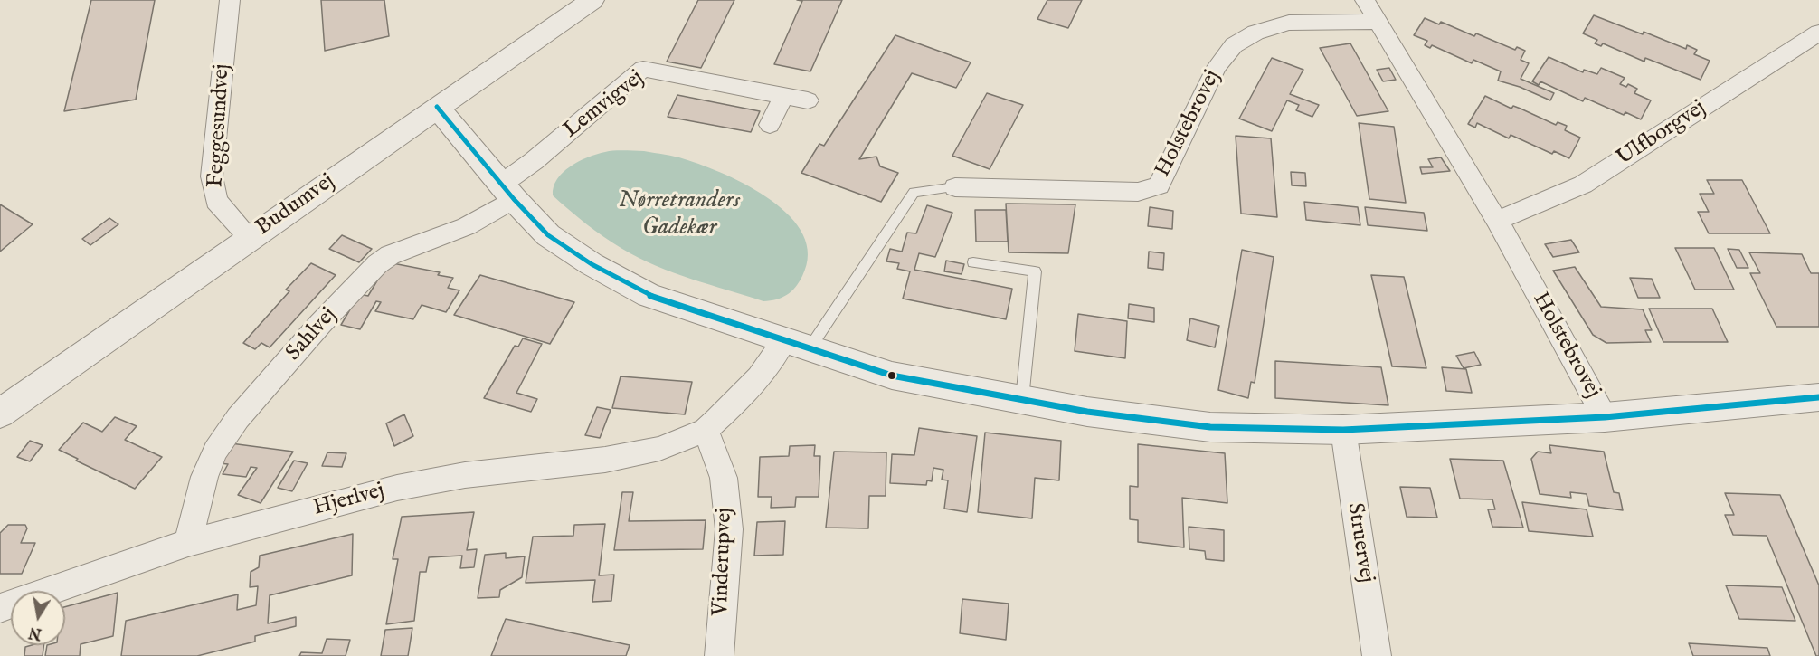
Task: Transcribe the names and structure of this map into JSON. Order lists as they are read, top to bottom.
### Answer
{
  "streets": {
    "street": [
      "Lemvigvej",
      "Holstebrovej",
      "Feggesundvej",
      "Ulfborgvej",
      "Budumvej",
      "Sahlvej",
      "Hjerlvej",
      "Struervej",
      "Vinderupvej"
    ]
  },
  "crossings": [
    ["Lemvigvej", "Sahlvej"],
    ["Holstebrovej", "Ulfborgvej"],
    ["Feggesundvej", "Budumvej"],
    ["Sahlvej", "Hjerlvej"],
    ["Hjerlvej", "Vinderupvej"]
  ],
  "water": ["Nørretranders Gadekær"],
  "north": "bottom"
}
